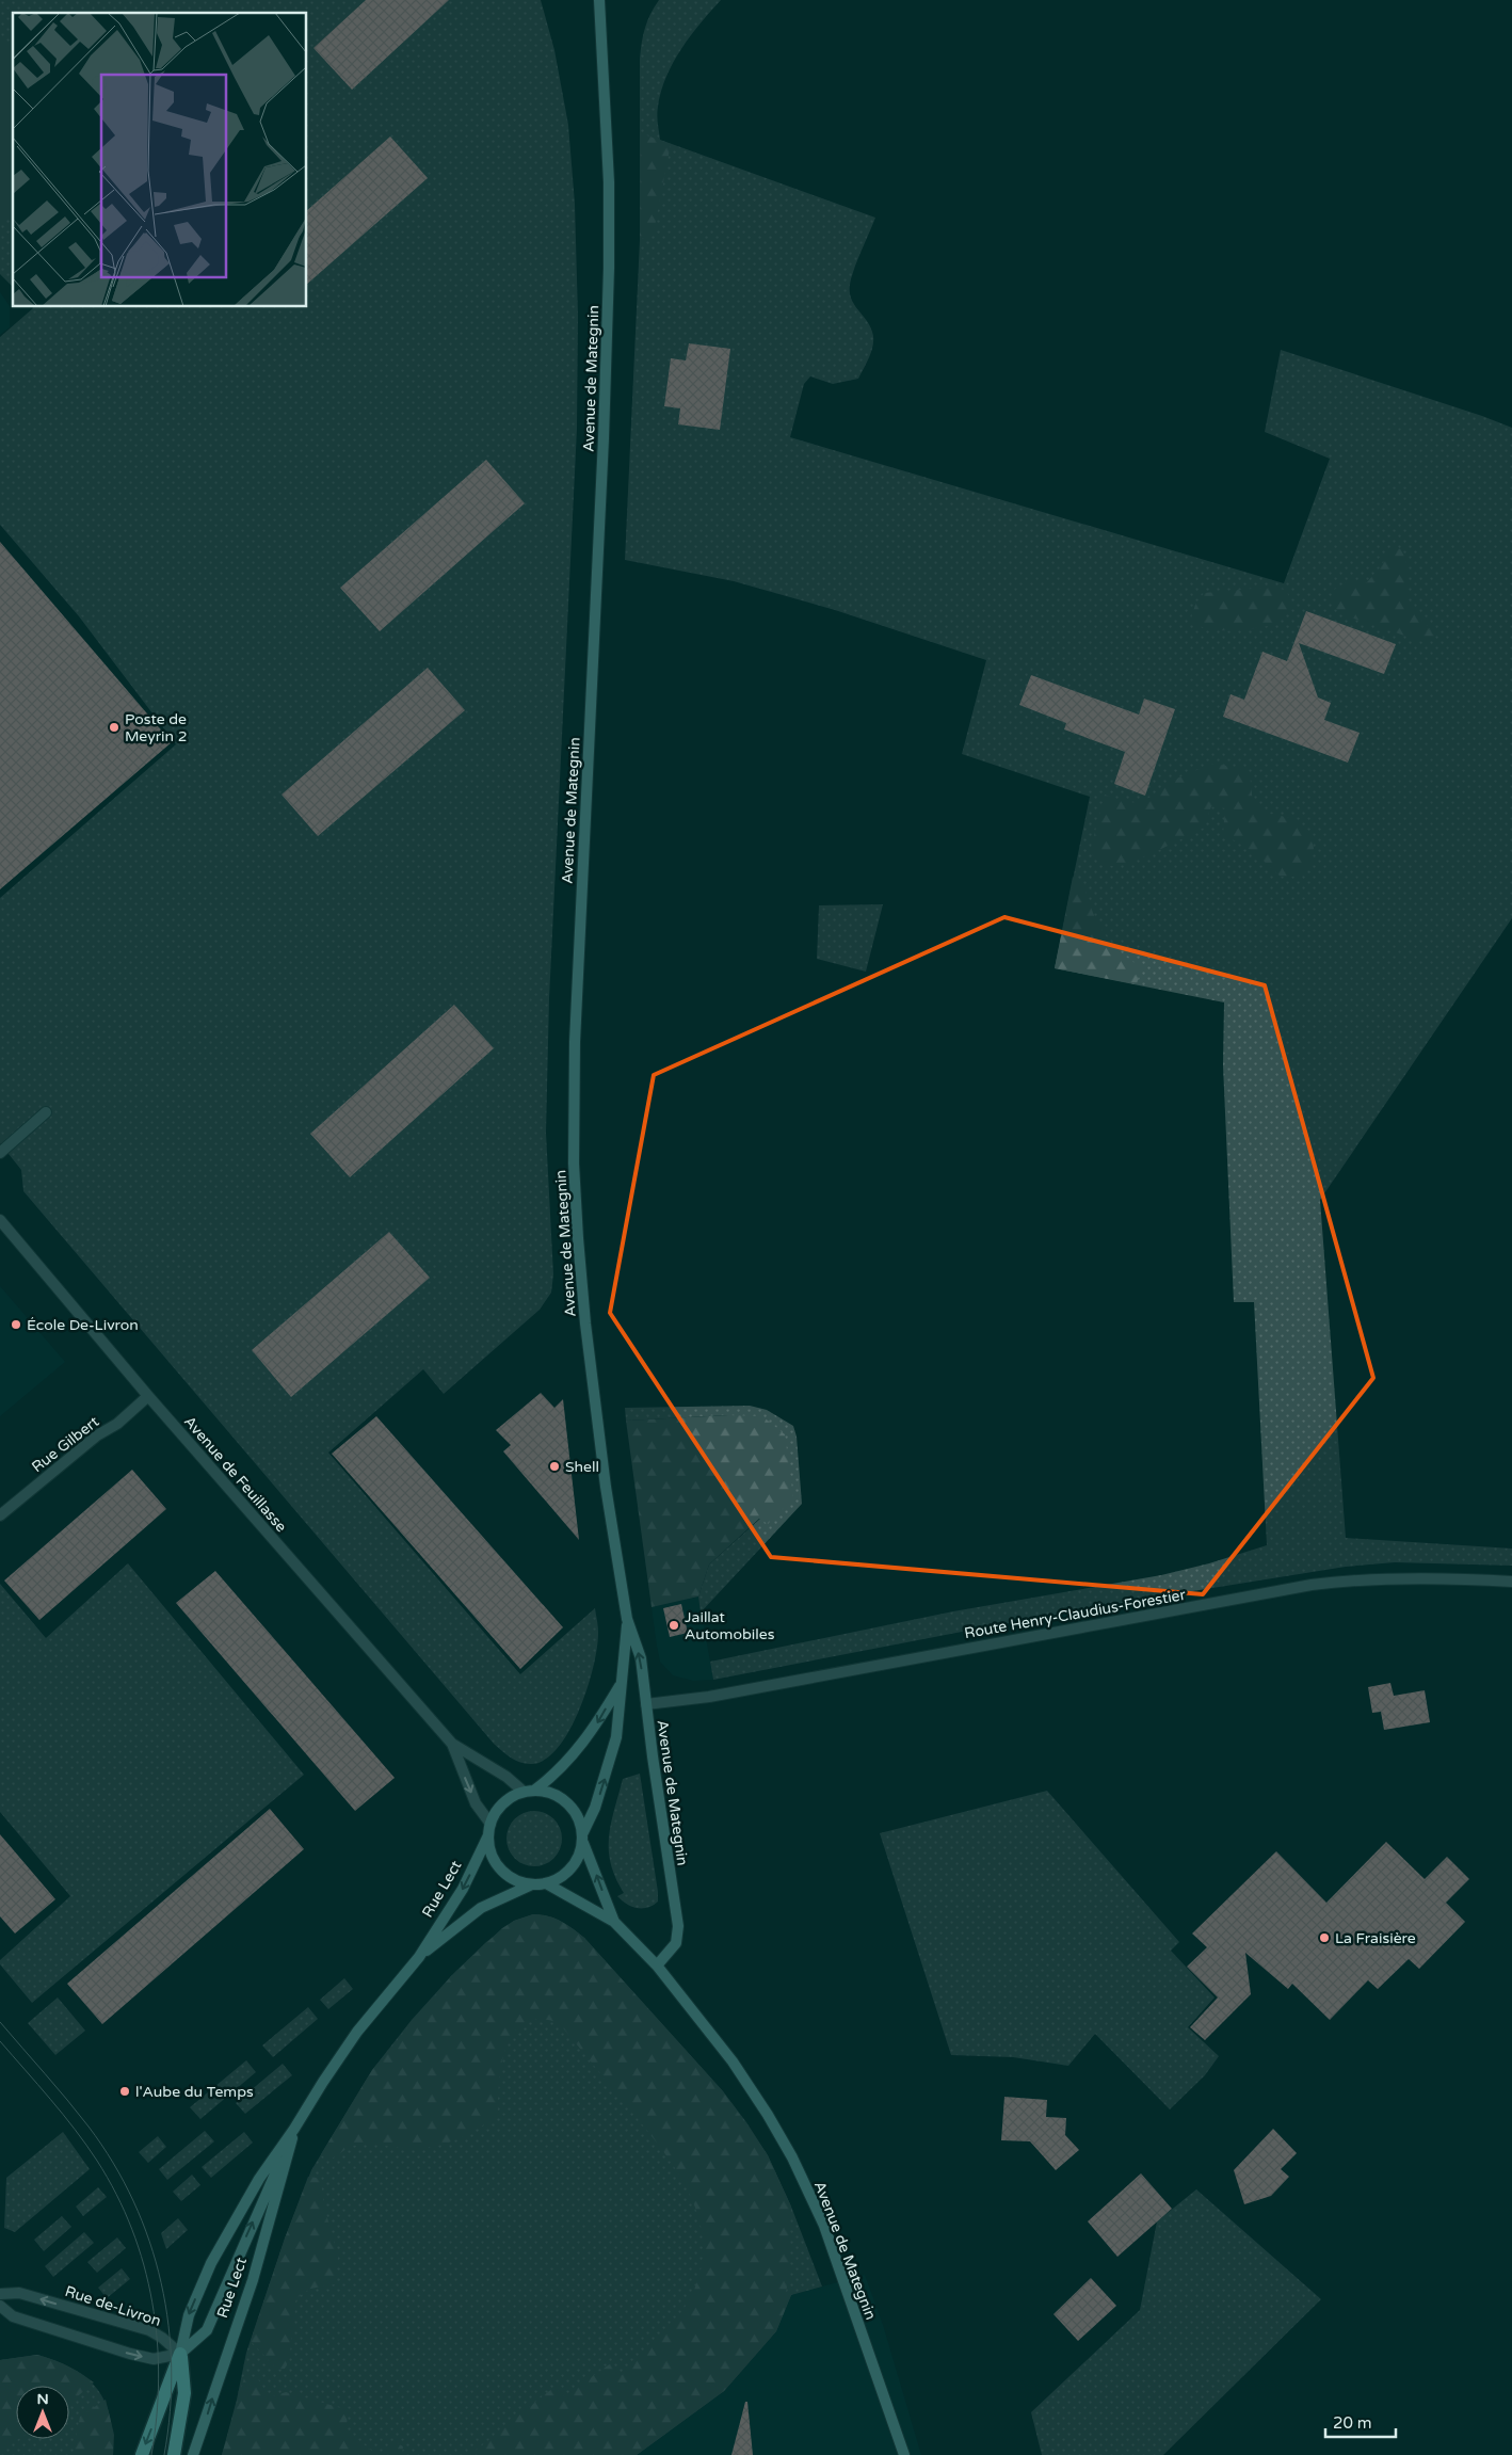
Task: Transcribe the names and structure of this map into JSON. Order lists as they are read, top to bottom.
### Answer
{
  "streets": {
    "main road": ["Avenue de Mategnin", "Rue Lect"],
    "street": [
      "Rue Gilbert",
      "Avenue de Feuillasse",
      "Route Henry-Claudius-Forestier",
      "Rue de-Livron"
    ]
  },
  "crossings": [
    ["Avenue de Mategnin", "Avenue de Feuillasse"],
    ["Avenue de Mategnin", "Route Henry-Claudius-Forestier"],
    ["Avenue de Mategnin", "Rue Lect"],
    ["Rue Gilbert", "Avenue de Feuillasse"],
    ["Avenue de Feuillasse", "Rue Lect"],
    ["Rue Lect", "Rue de-Livron"]
  ],
  "places": [
    "Poste de Meyrin 2",
    "École De-Livron",
    "Shell",
    "Jaillat Automobiles",
    "La Fraisière",
    "l'Aube du Temps"
  ],
  "scale_bar": "20 m",
  "north": "top"
}
